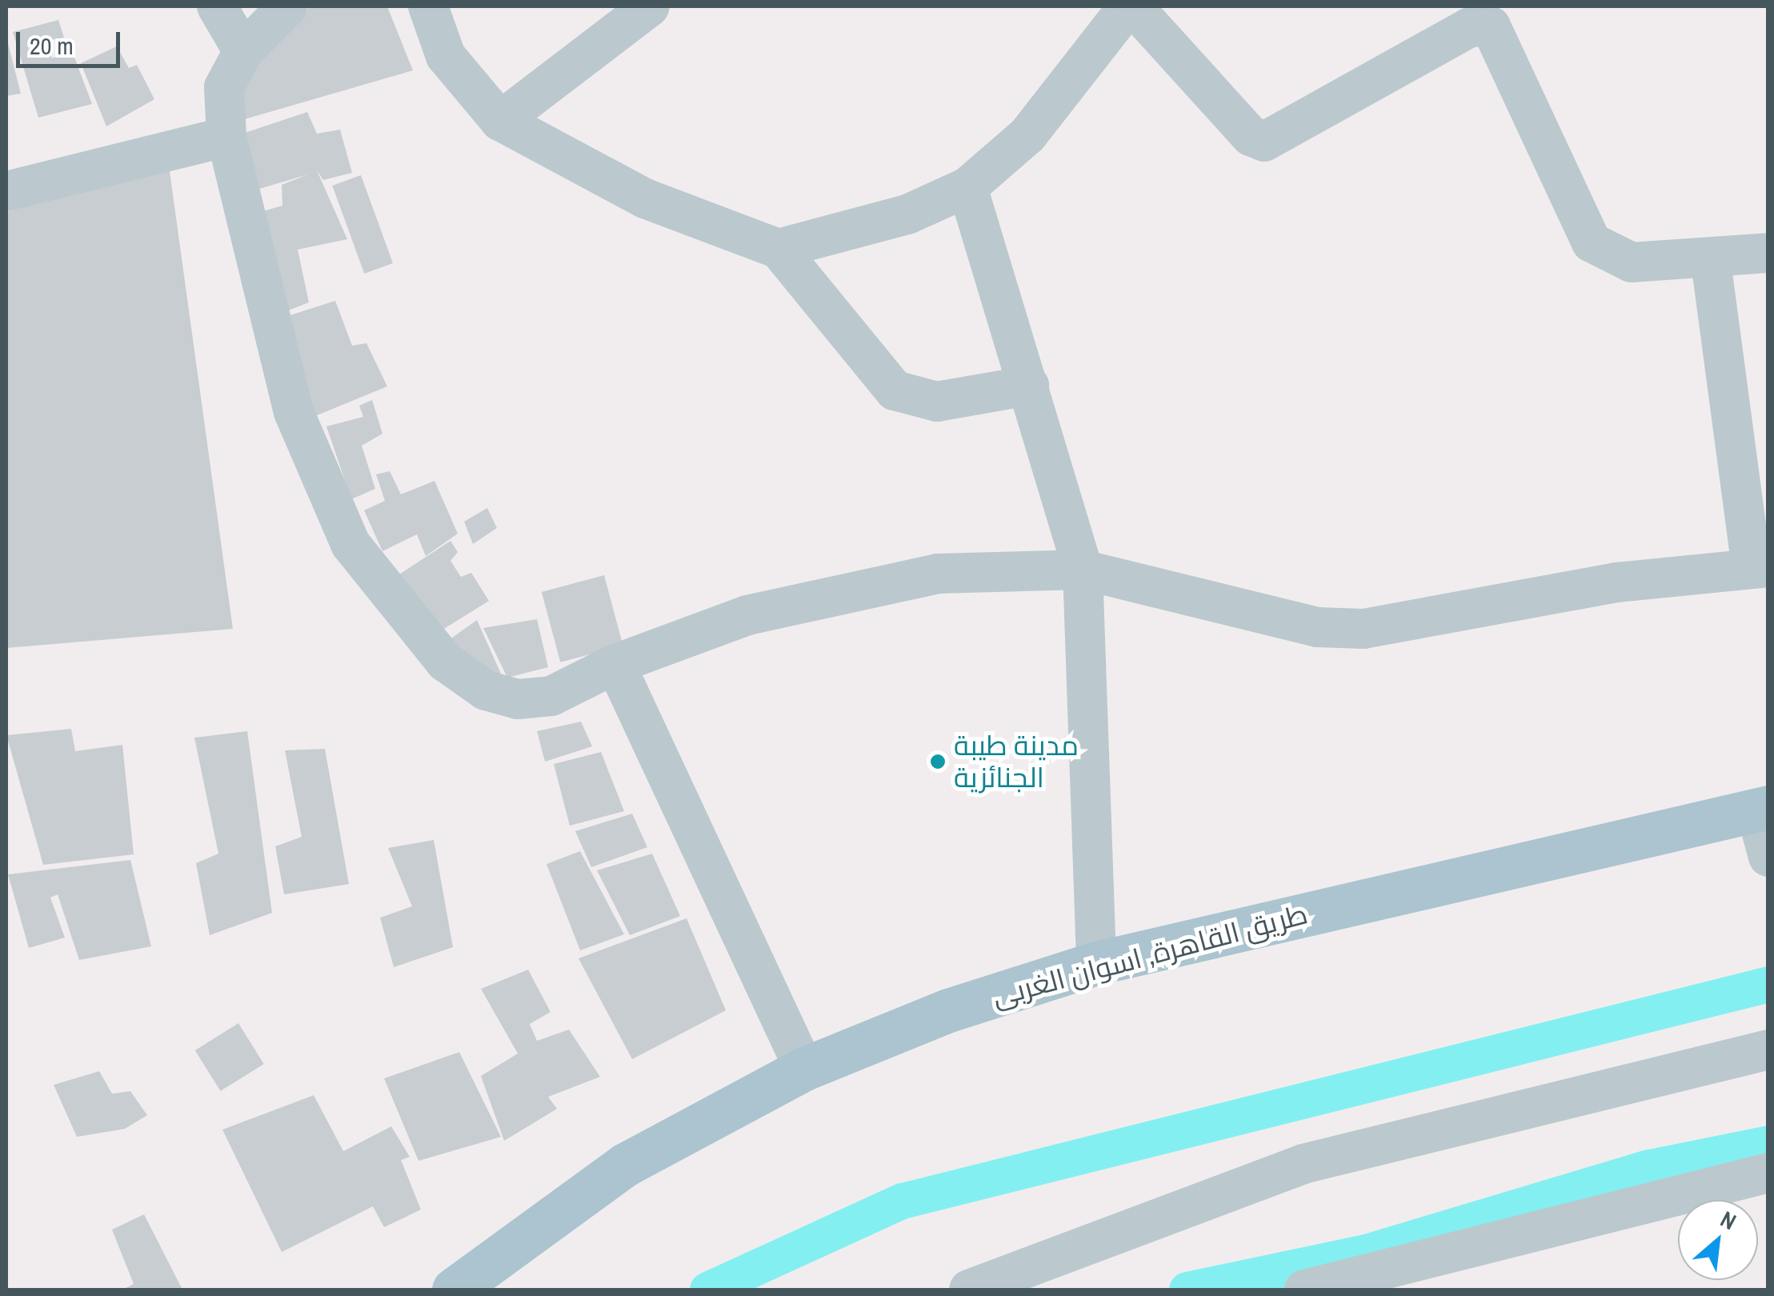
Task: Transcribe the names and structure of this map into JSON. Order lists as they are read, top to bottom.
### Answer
{
  "streets": {
    "main road": ["طريق القاهرة, اسوان الغربى"]
  },
  "places": ["مدينة طيبة الجنائزية"],
  "scale_bar": "20 m",
  "north": "top right"
}
